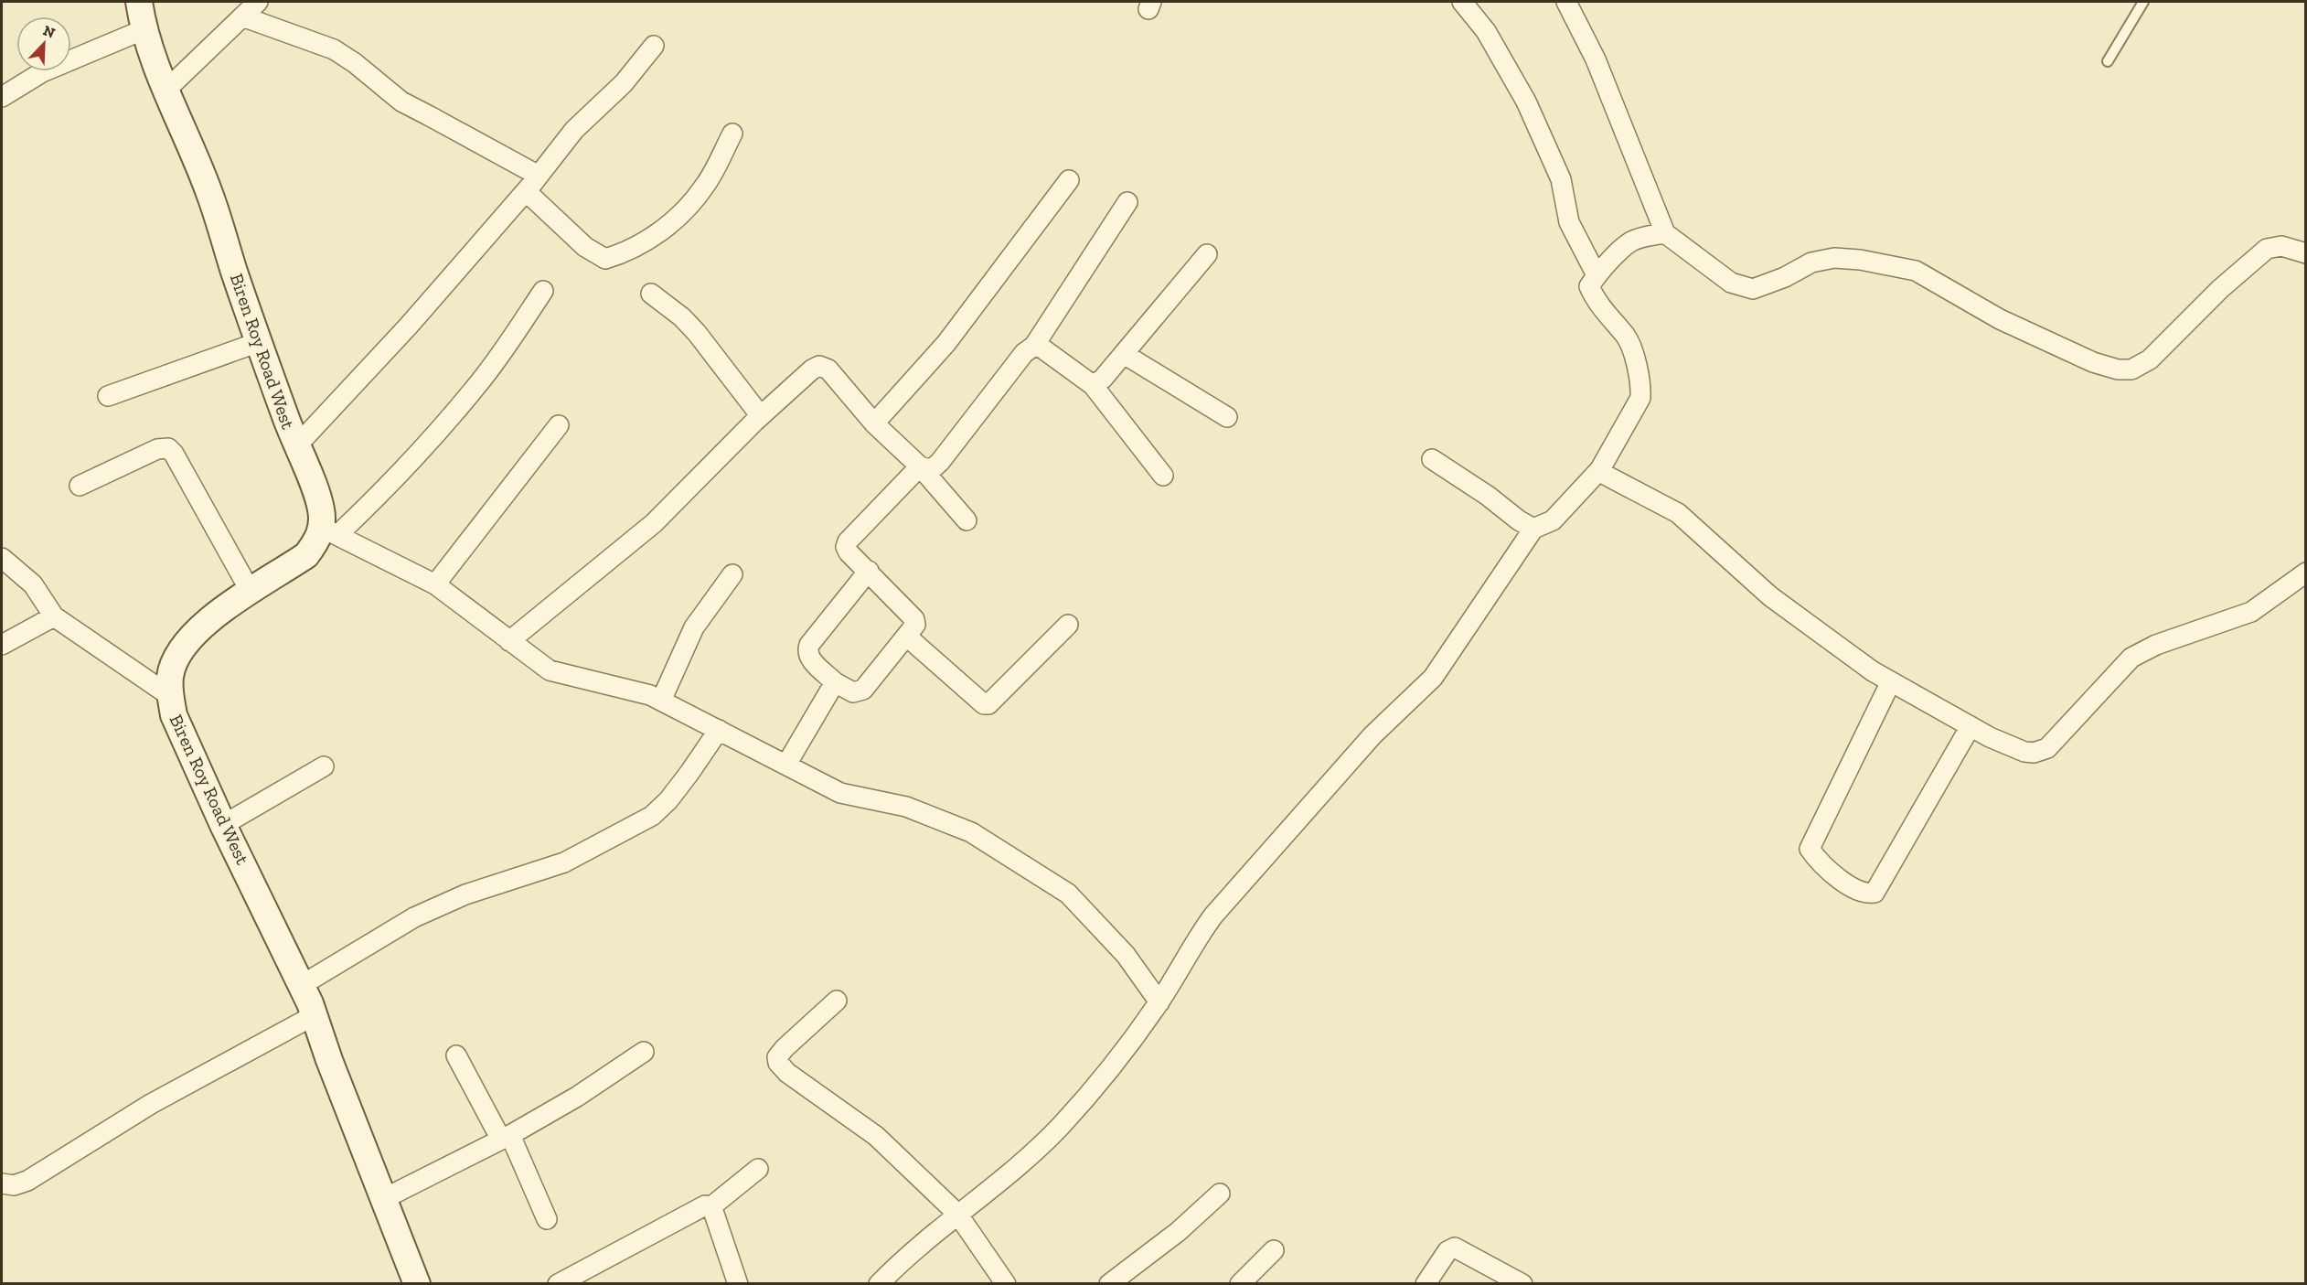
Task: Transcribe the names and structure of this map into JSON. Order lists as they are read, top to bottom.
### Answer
{
  "streets": {
    "main road": ["Biren Roy Road West"]
  },
  "north": "top right"
}
